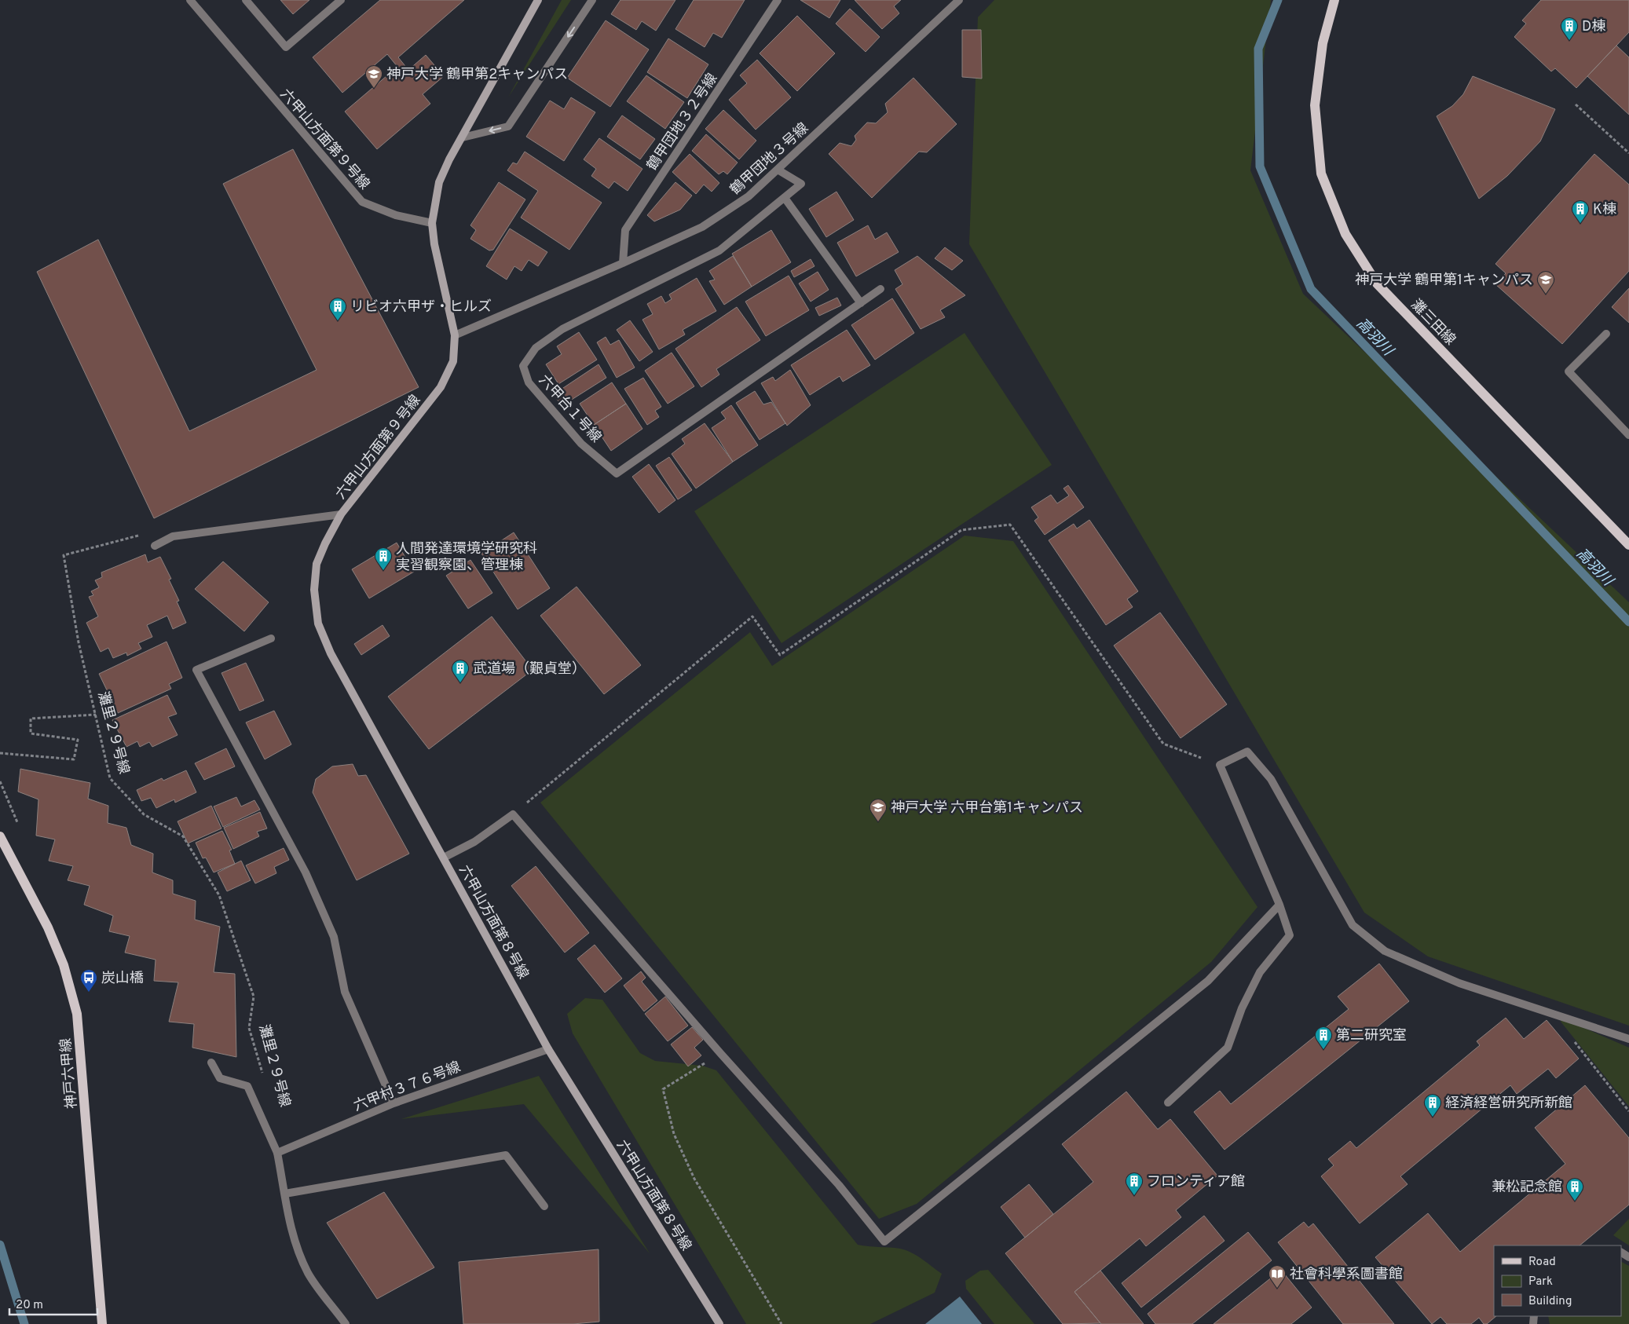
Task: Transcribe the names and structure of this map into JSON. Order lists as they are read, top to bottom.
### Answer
{
  "streets": {
    "main road": ["灘三田線", "神戸六甲線"],
    "street": [
      "鶴甲団地３２号線",
      "六甲山方面第９号線",
      "鶴甲団地３号線",
      "六甲台１号線",
      "六甲山方面第８号線",
      "六甲村３７６号線"
    ],
    "path": ["灘里２９号線"]
  },
  "crossings": [
    ["鶴甲団地３２号線", "鶴甲団地３号線"],
    ["六甲山方面第９号線", "鶴甲団地３号線"],
    ["六甲山方面第９号線", "六甲山方面第８号線"],
    ["鶴甲団地３号線", "六甲台１号線"],
    ["六甲山方面第８号線", "六甲村３７６号線"]
  ],
  "water": ["高羽川"],
  "places": {
    "building": [
      "D棟",
      "K棟",
      "リビオ六甲ザ・ヒルズ",
      "人間発達環境学研究科 実習観察園、管理棟",
      "武道場（艱貞堂）",
      "第二研究室",
      "経済経営研究所新館",
      "フロンティア館",
      "兼松記念館"
    ],
    "school or university": ["神戸大学 鶴甲第2キャンパス", "神戸大学 鶴甲第1キャンパス", "神戸大学 六甲台第1キャンパス"],
    "bus stop": ["炭山橋"],
    "library": ["社會科學系圖書館"]
  },
  "legend": ["Road", "Park", "Building"],
  "scale_bar": "20 m"
}
